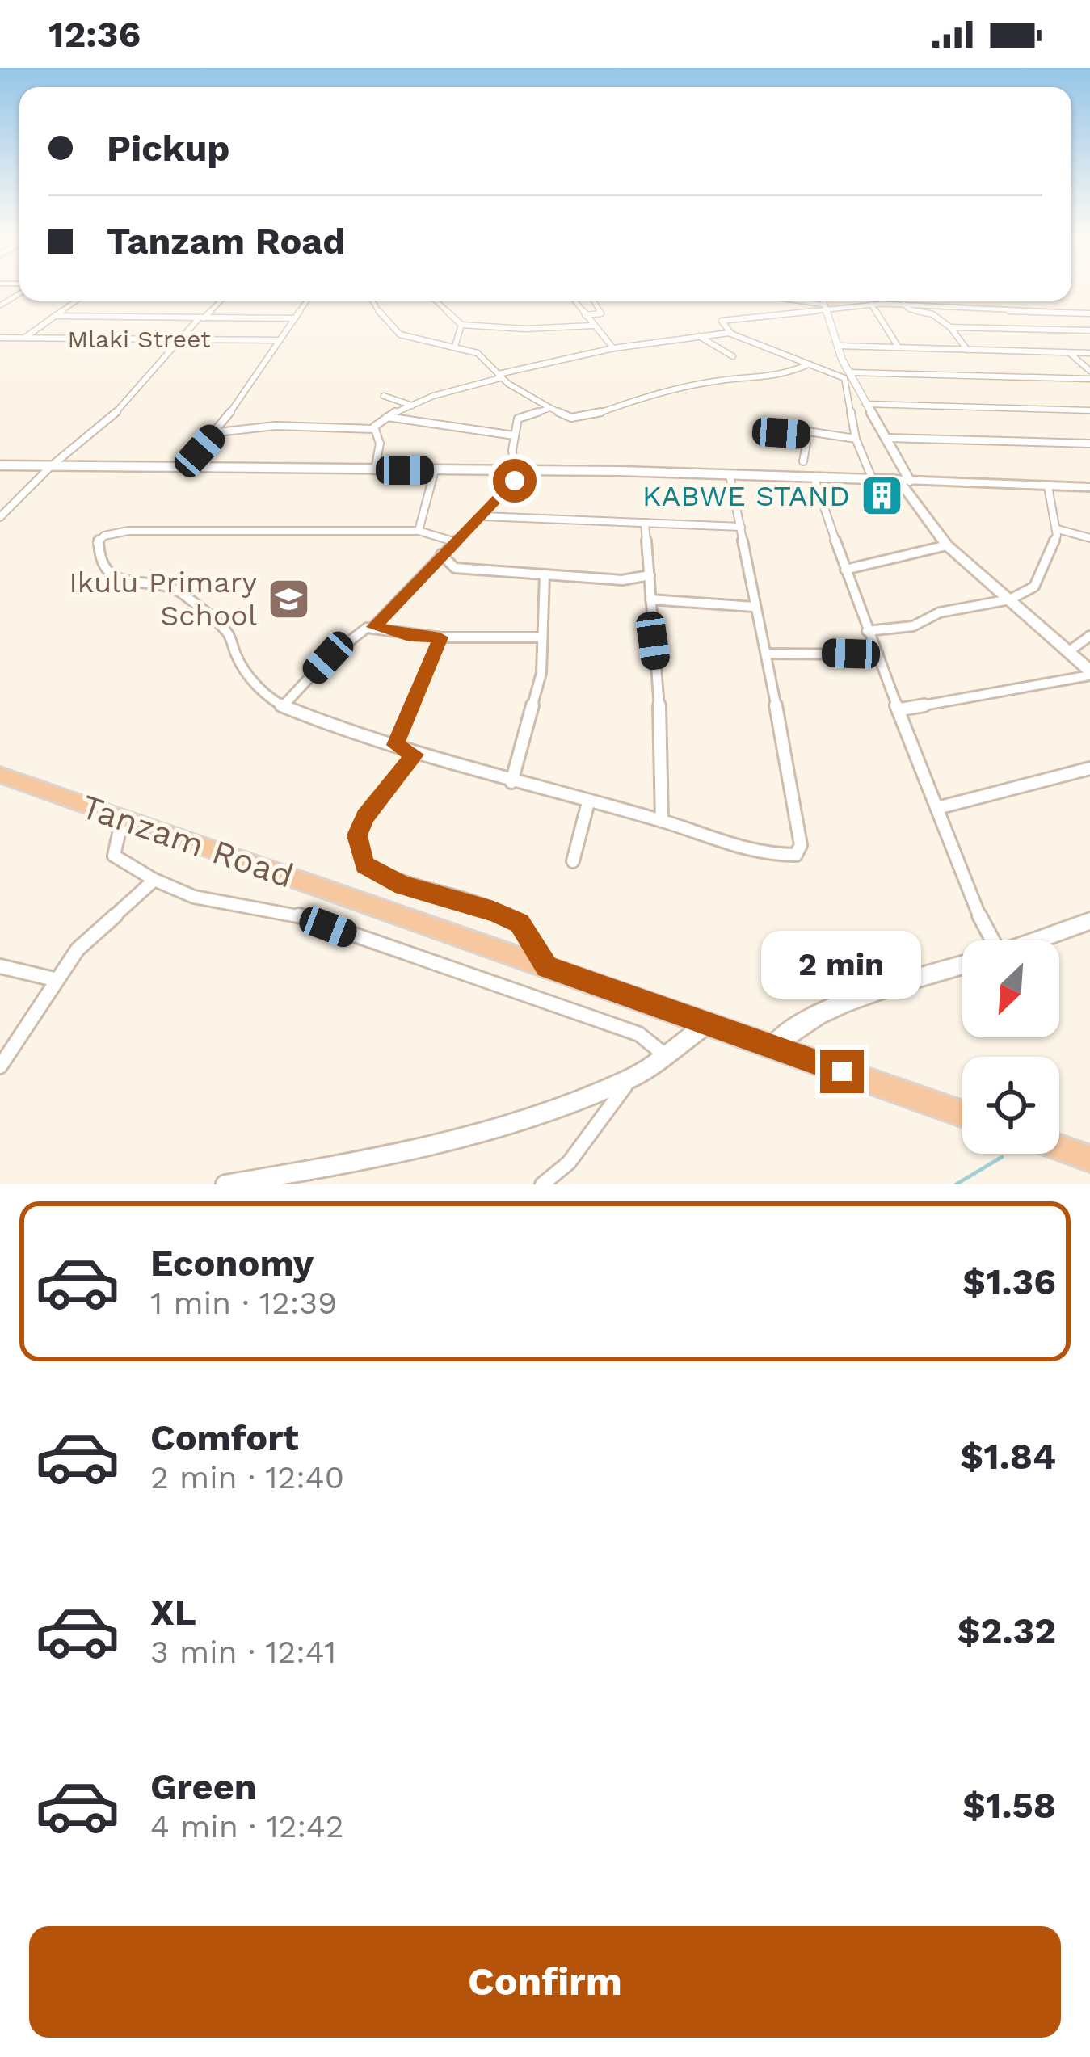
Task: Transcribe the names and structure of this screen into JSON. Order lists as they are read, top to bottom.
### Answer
{
  "streets": {
    "highway": ["Tanzam Road"],
    "street": ["Mlaki Street"]
  },
  "places": {
    "building": ["KABWE STAND"],
    "school or university": ["Ikulu Primary School"]
  },
  "north": "bottom left",
  "page": {
    "status": "12:36",
    "banner": ["Pickup", "Tanzam Road"],
    "bubble": "2 min",
    "list": [
      {
        "name": "Economy",
        "note": "1 min · 12:39",
        "value": "$1.36"
      },
      {
        "name": "Comfort",
        "note": "2 min · 12:40",
        "value": "$1.84"
      },
      {
        "name": "XL",
        "note": "3 min · 12:41",
        "value": "$2.32"
      },
      {
        "name": "Green",
        "note": "4 min · 12:42",
        "value": "$1.58"
      }
    ],
    "buttons": "Confirm"
  }
}
